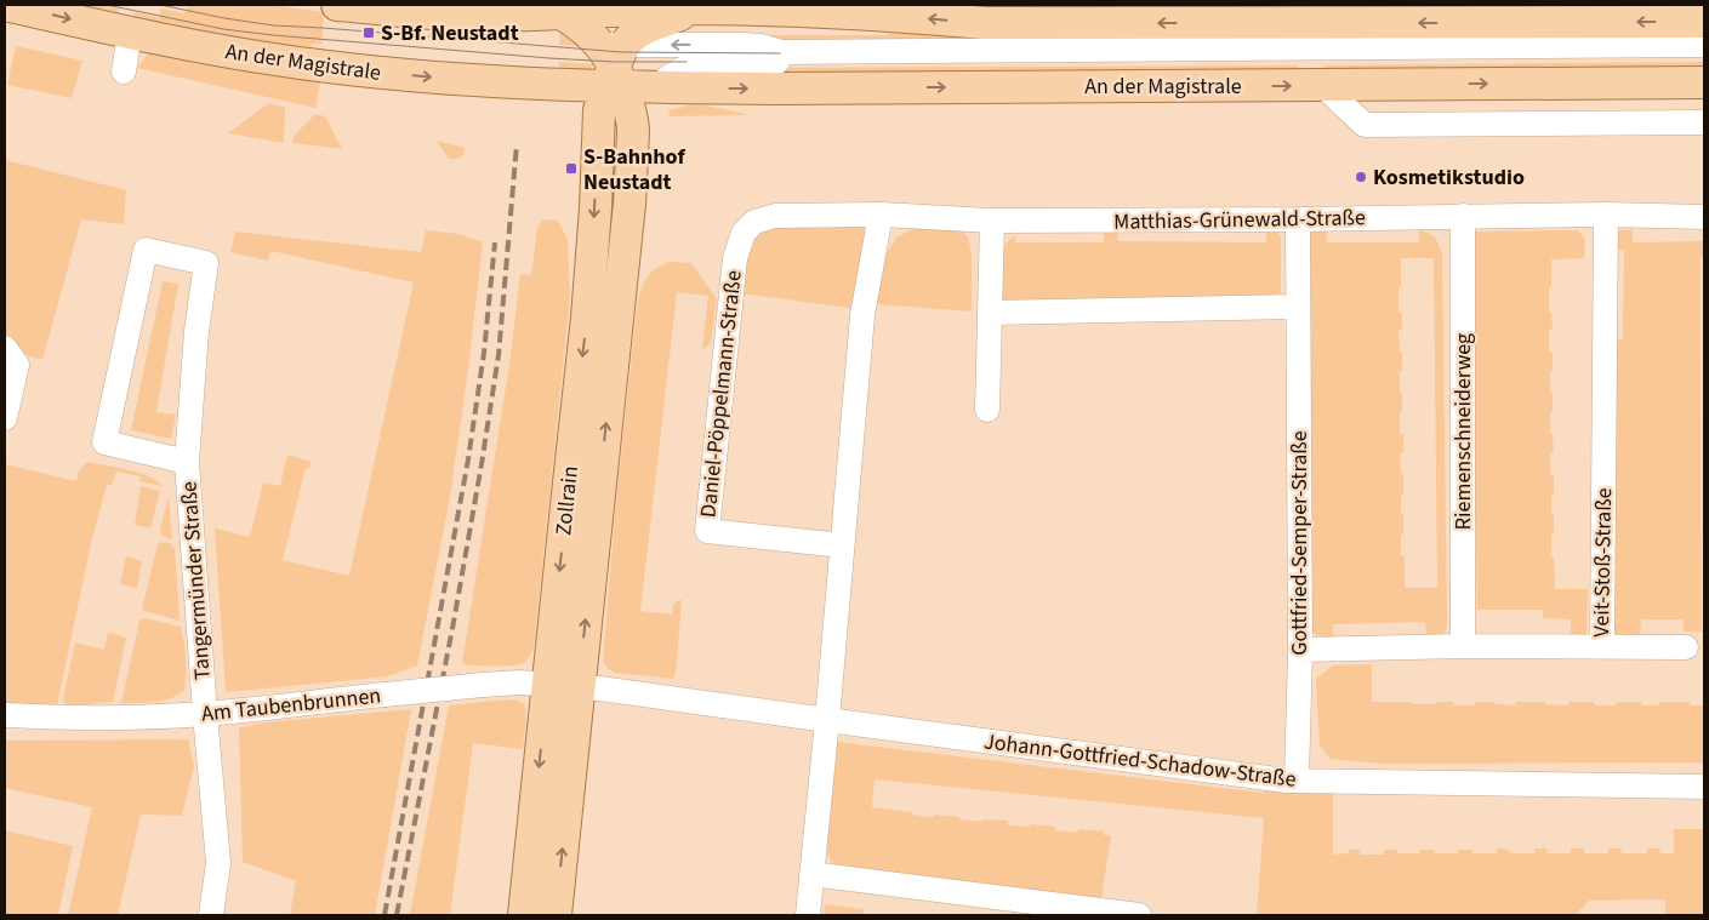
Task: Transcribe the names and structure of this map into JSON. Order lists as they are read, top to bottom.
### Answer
{
  "streets": {
    "main road": ["An der Magistrale", "Zollrain"],
    "street": [
      "Matthias-Grünewald-Straße",
      "Daniel-Pöppelmann-Straße",
      "Riemenschneiderweg",
      "Gottfried-Semper-Straße",
      "Veit-Stoß-Straße",
      "Tangermünder Straße",
      "Am Taubenbrunnen",
      "Johann-Gottfried-Schadow-Straße"
    ]
  },
  "crossings": [
    ["An der Magistrale", "Zollrain"],
    ["Matthias-Grünewald-Straße", "Daniel-Pöppelmann-Straße"],
    ["Matthias-Grünewald-Straße", "Riemenschneiderweg"],
    ["Matthias-Grünewald-Straße", "Gottfried-Semper-Straße"],
    ["Matthias-Grünewald-Straße", "Veit-Stoß-Straße"],
    ["Riemenschneiderweg", "Veit-Stoß-Straße"],
    ["Zollrain", "Am Taubenbrunnen"],
    ["Zollrain", "Johann-Gottfried-Schadow-Straße"],
    ["Gottfried-Semper-Straße", "Veit-Stoß-Straße"],
    ["Gottfried-Semper-Straße", "Johann-Gottfried-Schadow-Straße"],
    ["Tangermünder Straße", "Am Taubenbrunnen"],
    ["Am Taubenbrunnen", "Johann-Gottfried-Schadow-Straße"]
  ],
  "places": {
    "transit": ["S-Bf. Neustadt", "S-Bahnhof Neustadt"],
    "other": ["Kosmetikstudio"]
  }
}
